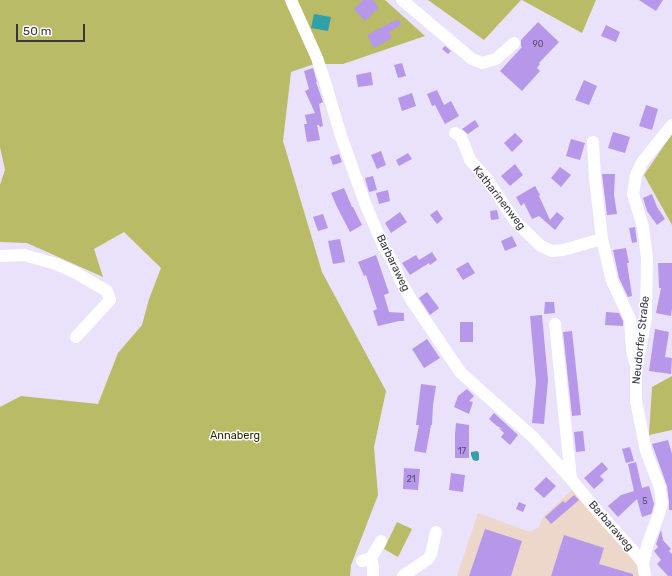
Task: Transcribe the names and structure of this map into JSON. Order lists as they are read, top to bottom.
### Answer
{
  "streets": {
    "street": ["Katharinenweg", "Barbaraweg", "Neudorfer Straße"]
  },
  "crossings": [
    ["Barbaraweg", "Neudorfer Straße"]
  ],
  "parks": ["Annaberg"],
  "house_numbers": [
    "90",
    "17",
    "21",
    "5"
  ],
  "scale_bar": "50 m"
}
